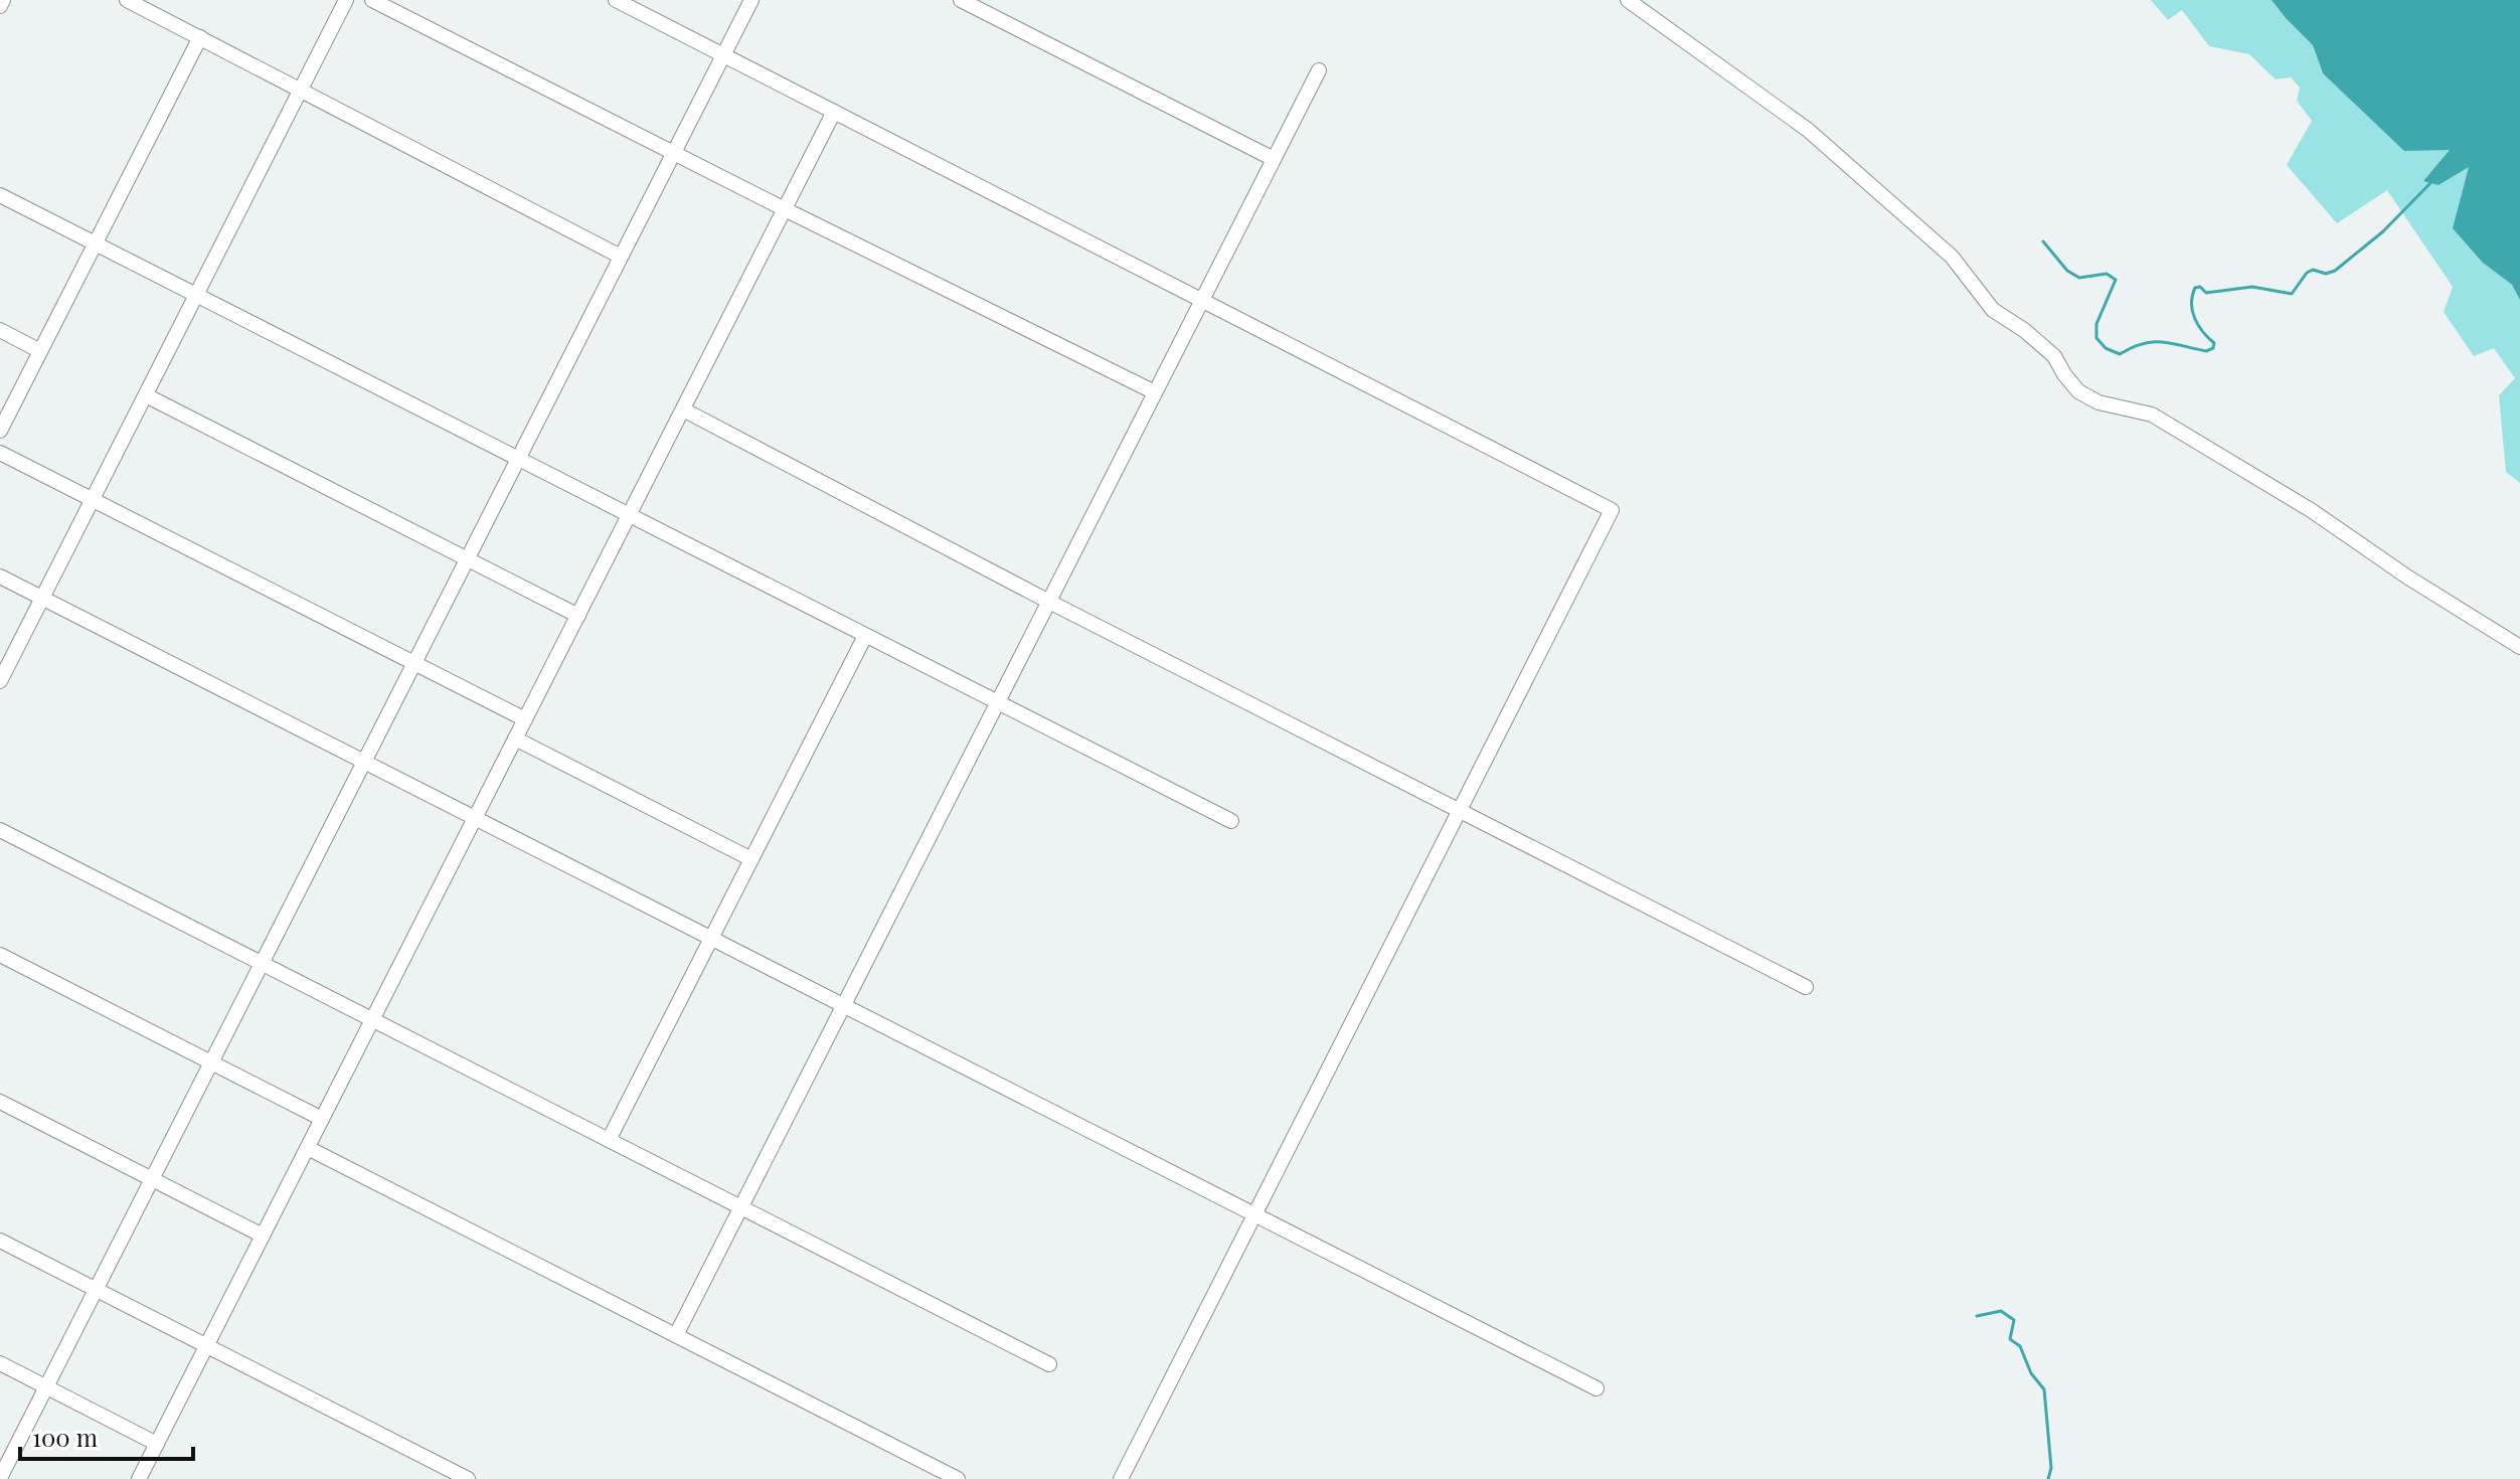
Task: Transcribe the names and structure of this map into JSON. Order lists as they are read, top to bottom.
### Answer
{
  "scale_bar": "100 m"
}
